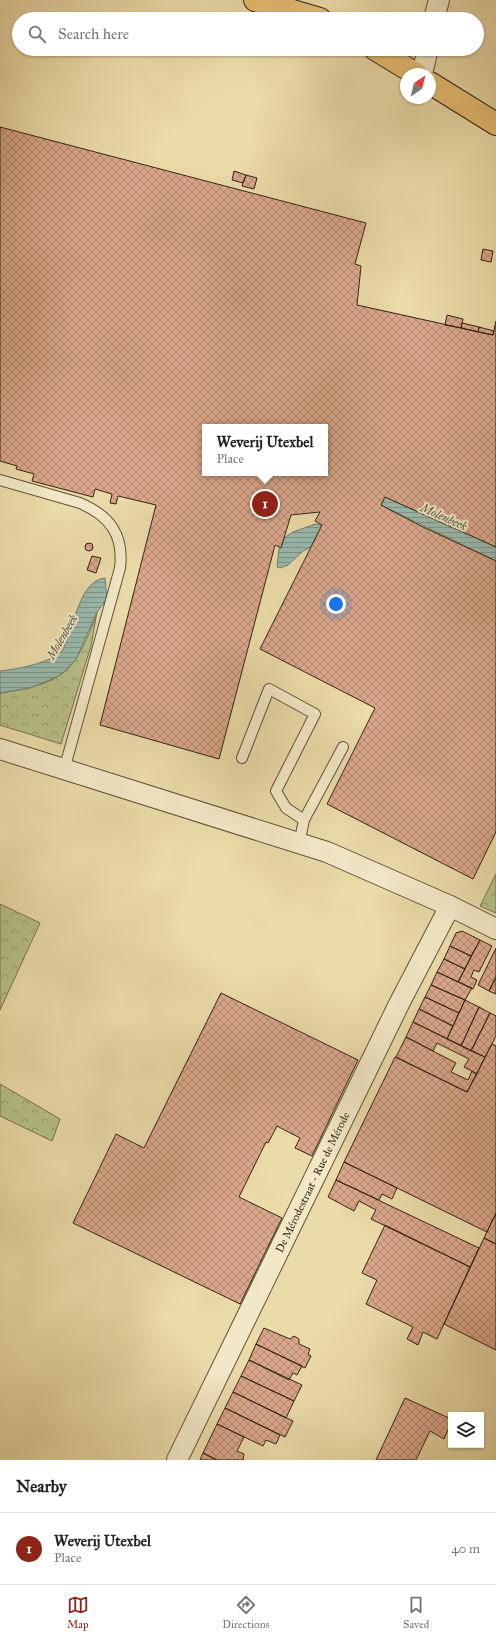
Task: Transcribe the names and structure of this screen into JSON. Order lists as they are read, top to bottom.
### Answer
{
  "streets": {
    "street": ["De Mérodestraat - Rue de Mérode"]
  },
  "water": ["Molenbeek"],
  "north": "top right",
  "page": {
    "search": "Search here",
    "popup": ["Weverij Utexbel", "Place"],
    "pins": "1",
    "heading": "Nearby",
    "list": [
      {
        "mark": "1",
        "name": "Weverij Utexbel",
        "note": "Place",
        "value": "40 m"
      }
    ],
    "nav": ["Map", "Directions", "Saved"]
  }
}
